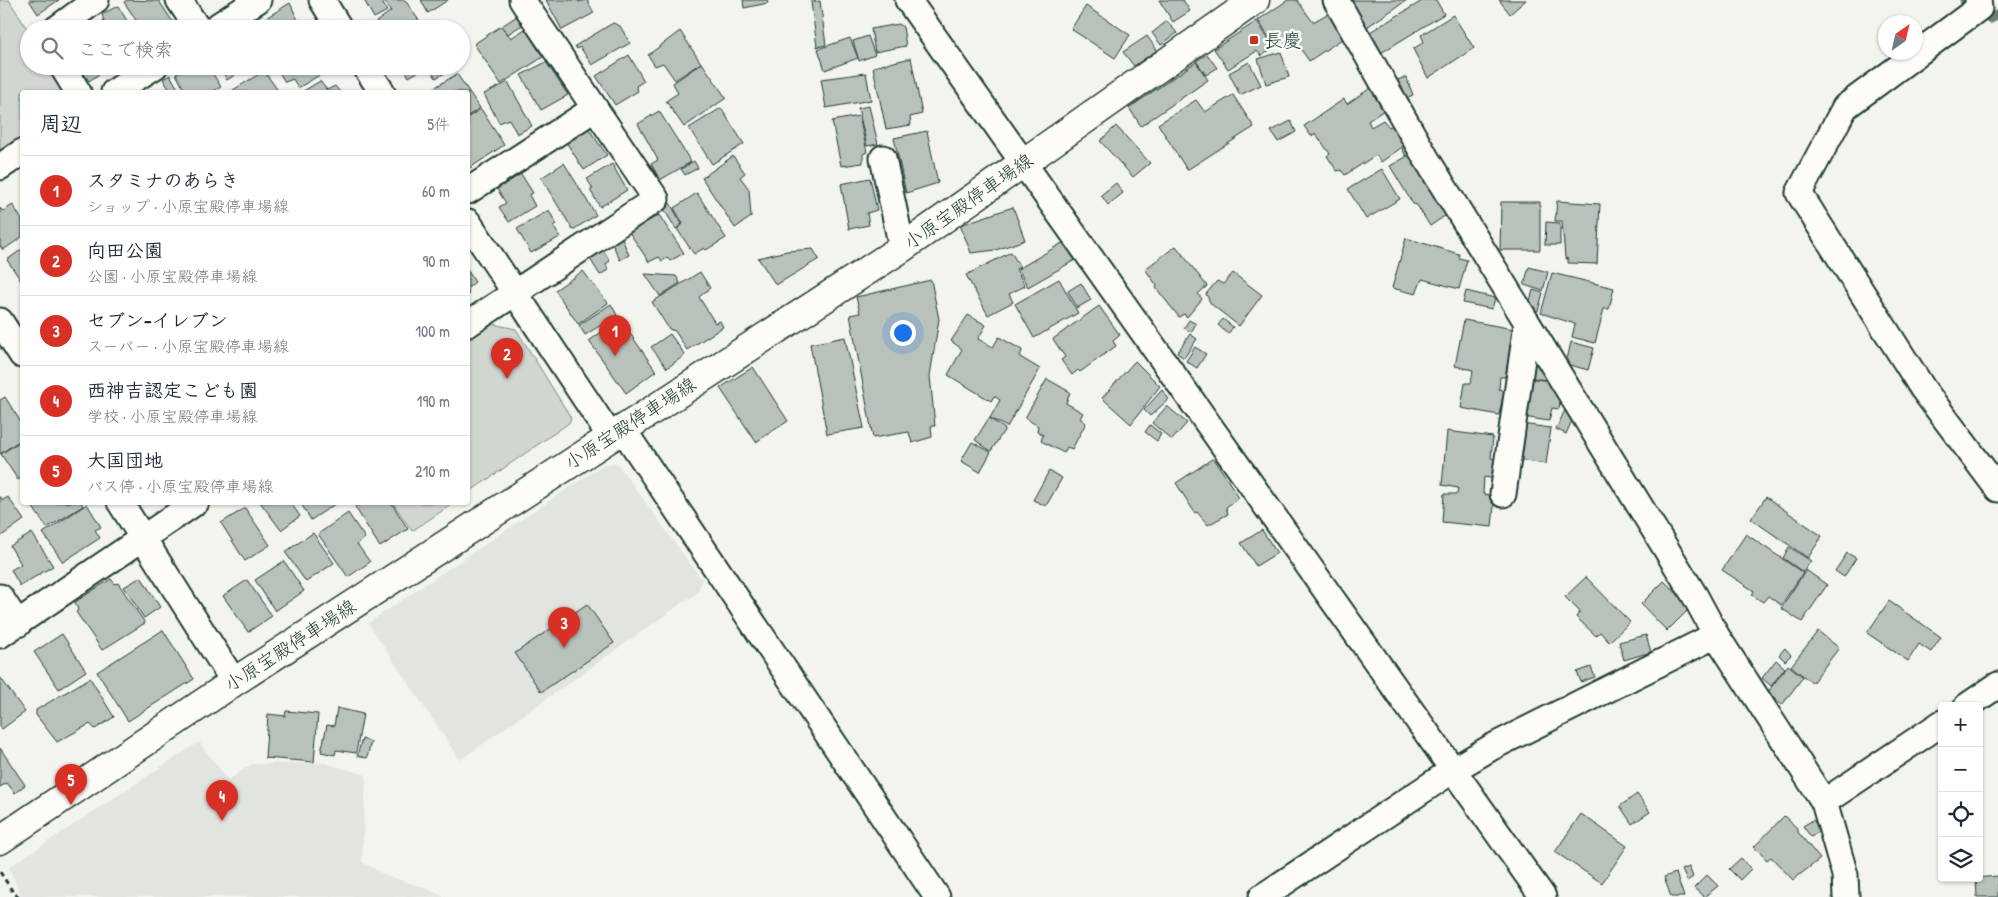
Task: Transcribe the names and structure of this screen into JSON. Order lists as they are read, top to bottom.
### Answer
{
  "streets": {
    "main road": ["小原宝殿停車場線"]
  },
  "places": {
    "transit": ["長慶"]
  },
  "north": "top right",
  "page": {
    "search": "ここで検索",
    "heading": ["周辺", "5件"],
    "list": [
      {
        "mark": "1",
        "name": "スタミナのあらき",
        "note": "ショップ · 小原宝殿停車場線",
        "value": "60 m"
      },
      {
        "mark": "2",
        "name": "向田公園",
        "note": "公園 · 小原宝殿停車場線",
        "value": "90 m"
      },
      {
        "mark": "3",
        "name": "セブン-イレブン",
        "note": "スーパー · 小原宝殿停車場線",
        "value": "100 m"
      },
      {
        "mark": "4",
        "name": "西神吉認定こども園",
        "note": "学校 · 小原宝殿停車場線",
        "value": "190 m"
      },
      {
        "mark": "5",
        "name": "大国団地",
        "note": "バス停 · 小原宝殿停車場線",
        "value": "210 m"
      }
    ],
    "pins": [
      "1",
      "2",
      "3",
      "5",
      "4"
    ],
    "map_buttons": ["+", "−"]
  }
}
